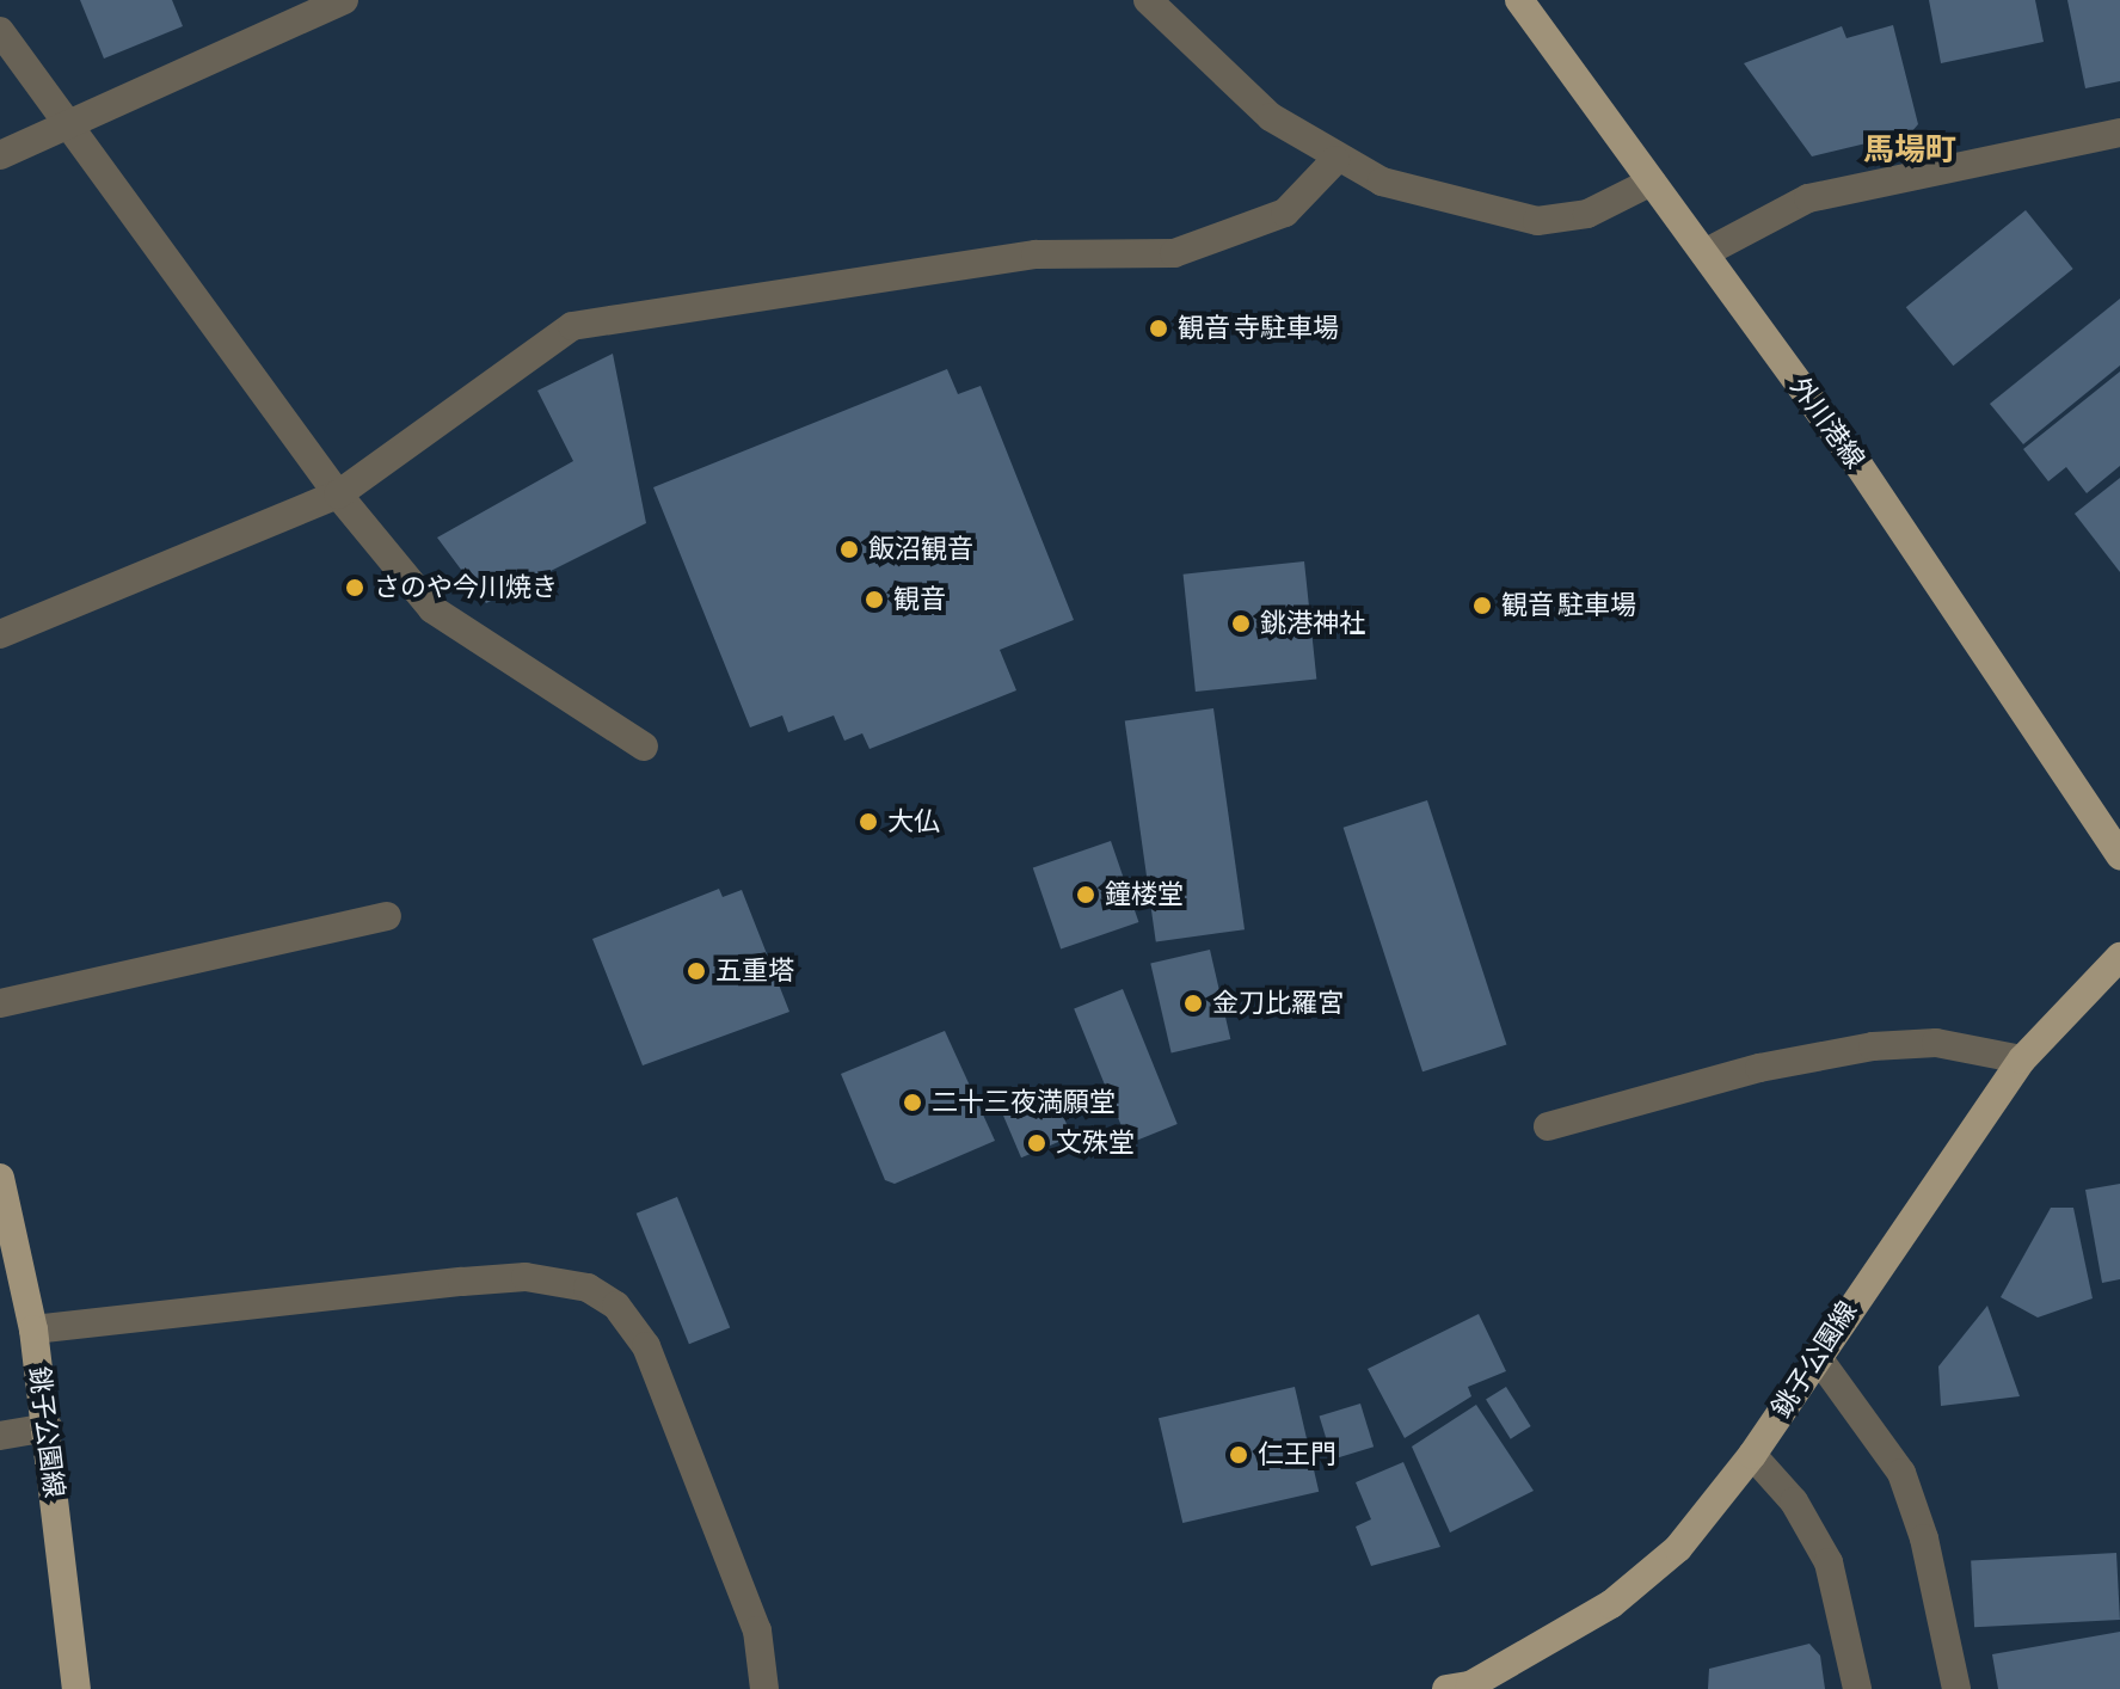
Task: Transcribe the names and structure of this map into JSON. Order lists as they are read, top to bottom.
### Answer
{
  "streets": {
    "main road": ["外川港線", "銚子公園線"]
  },
  "districts": ["馬場町"],
  "places": [
    "観音 寺駐車場",
    "飯沼観音",
    "さのや今川焼き",
    "観音",
    "観音 駐車場",
    "銚港神社",
    "大仏",
    "鐘楼堂",
    "五重塔",
    "金刀比羅宮",
    "二十三夜満願堂",
    "文殊堂",
    "仁王門"
  ]
}
